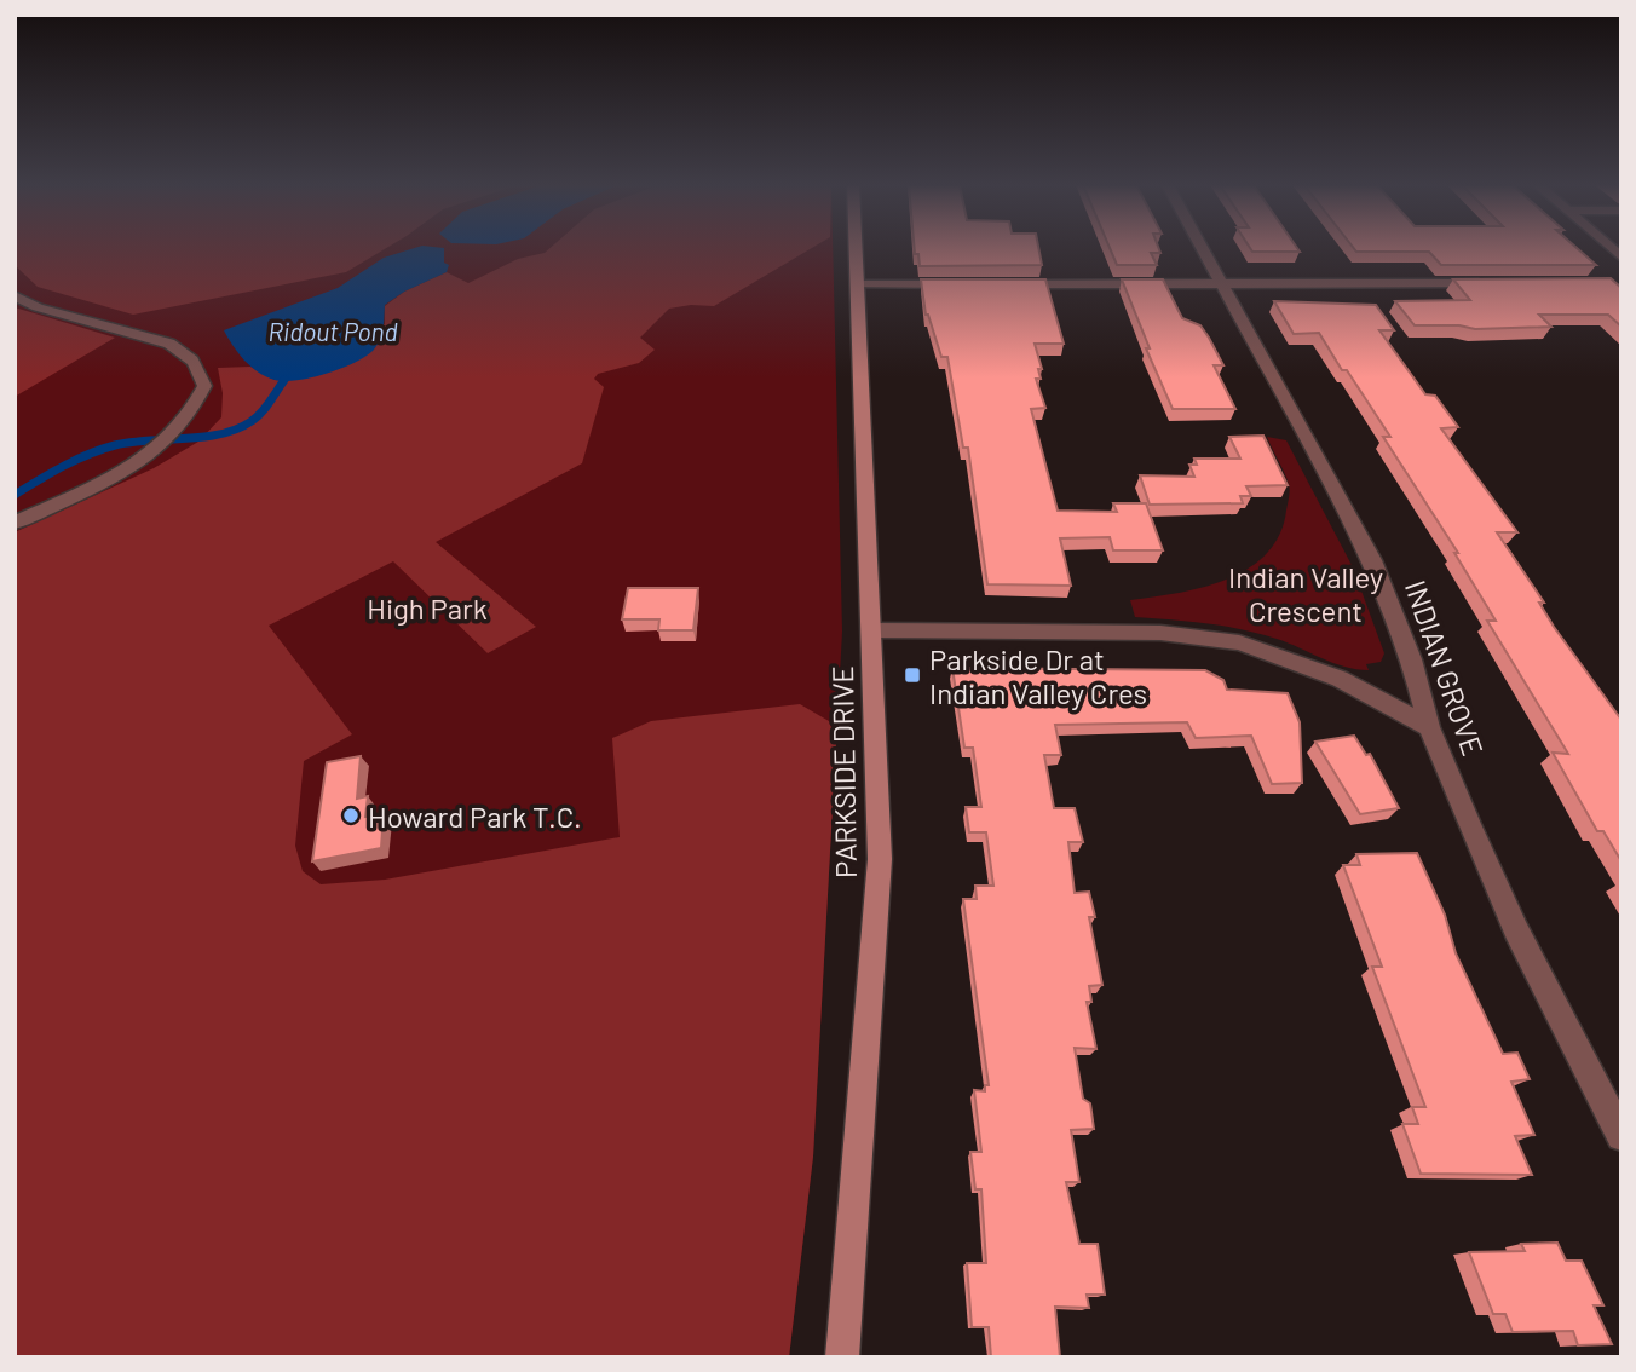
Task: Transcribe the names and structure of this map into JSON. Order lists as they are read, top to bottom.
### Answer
{
  "streets": {
    "main road": ["PARKSIDE DRIVE"],
    "street": ["INDIAN GROVE"]
  },
  "water": ["Ridout Pond"],
  "parks": ["Indian Valley Crescent", "High Park"],
  "places": {
    "transit": ["Parkside Dr at Indian Valley Cres"],
    "other": ["Howard Park T.C."]
  }
}
